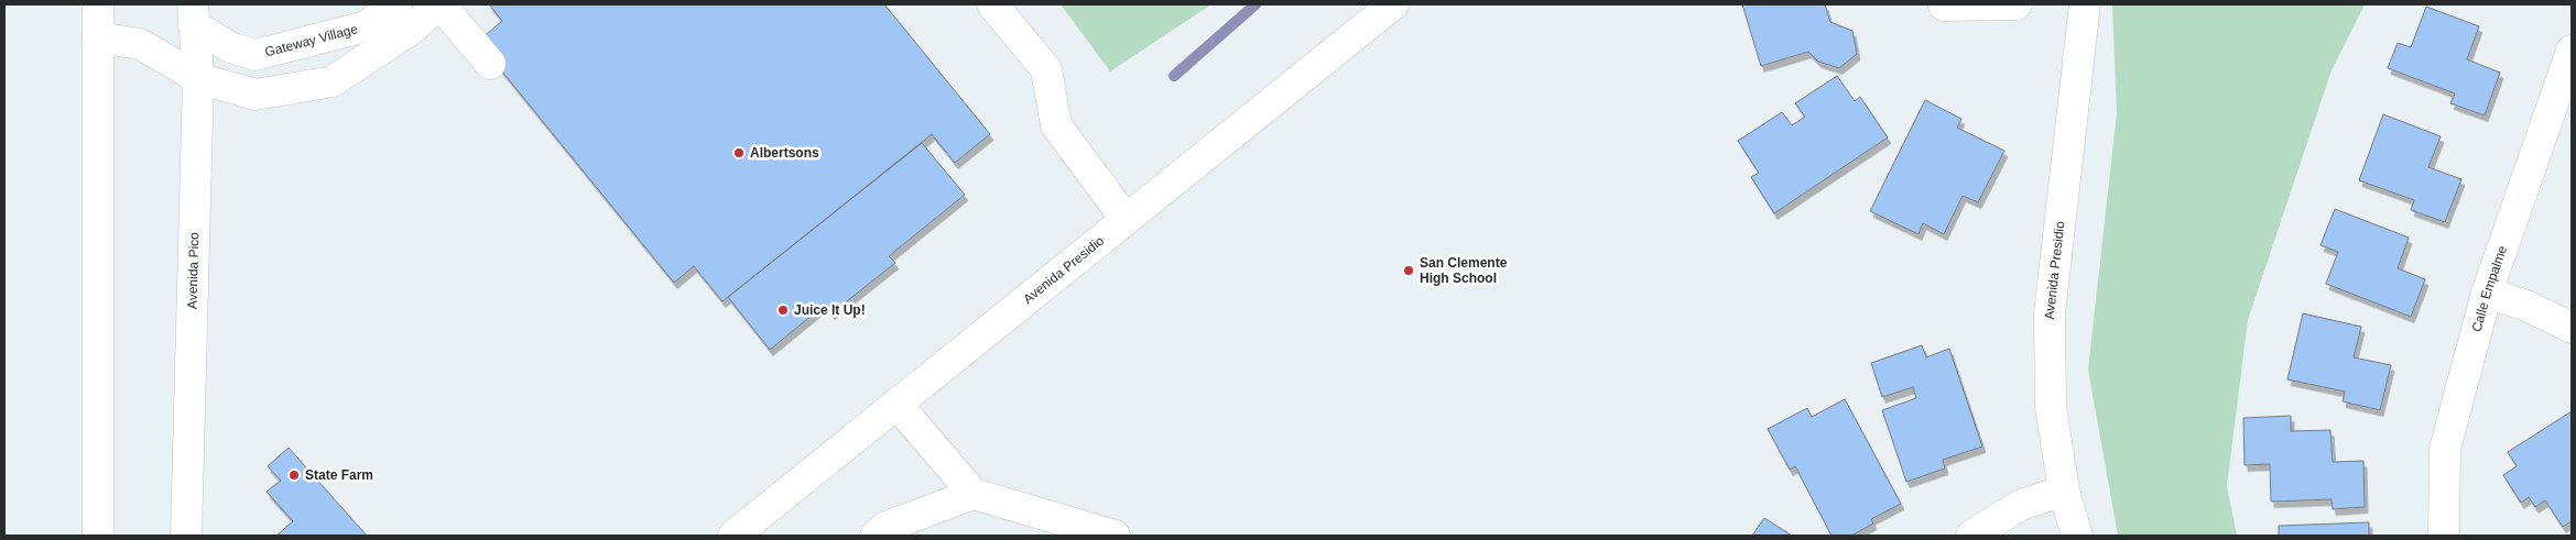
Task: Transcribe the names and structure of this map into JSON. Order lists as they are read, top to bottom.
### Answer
{
  "streets": {
    "main road": [
      "Gateway Village",
      "Avenida Pico",
      "Avenida Presidio",
      "Calle Empalme"
    ]
  },
  "crossings": [
    ["Gateway Village", "Avenida Pico"]
  ],
  "places": [
    "Albertsons",
    "San Clemente High School",
    "Juice It Up!",
    "State Farm"
  ]
}
